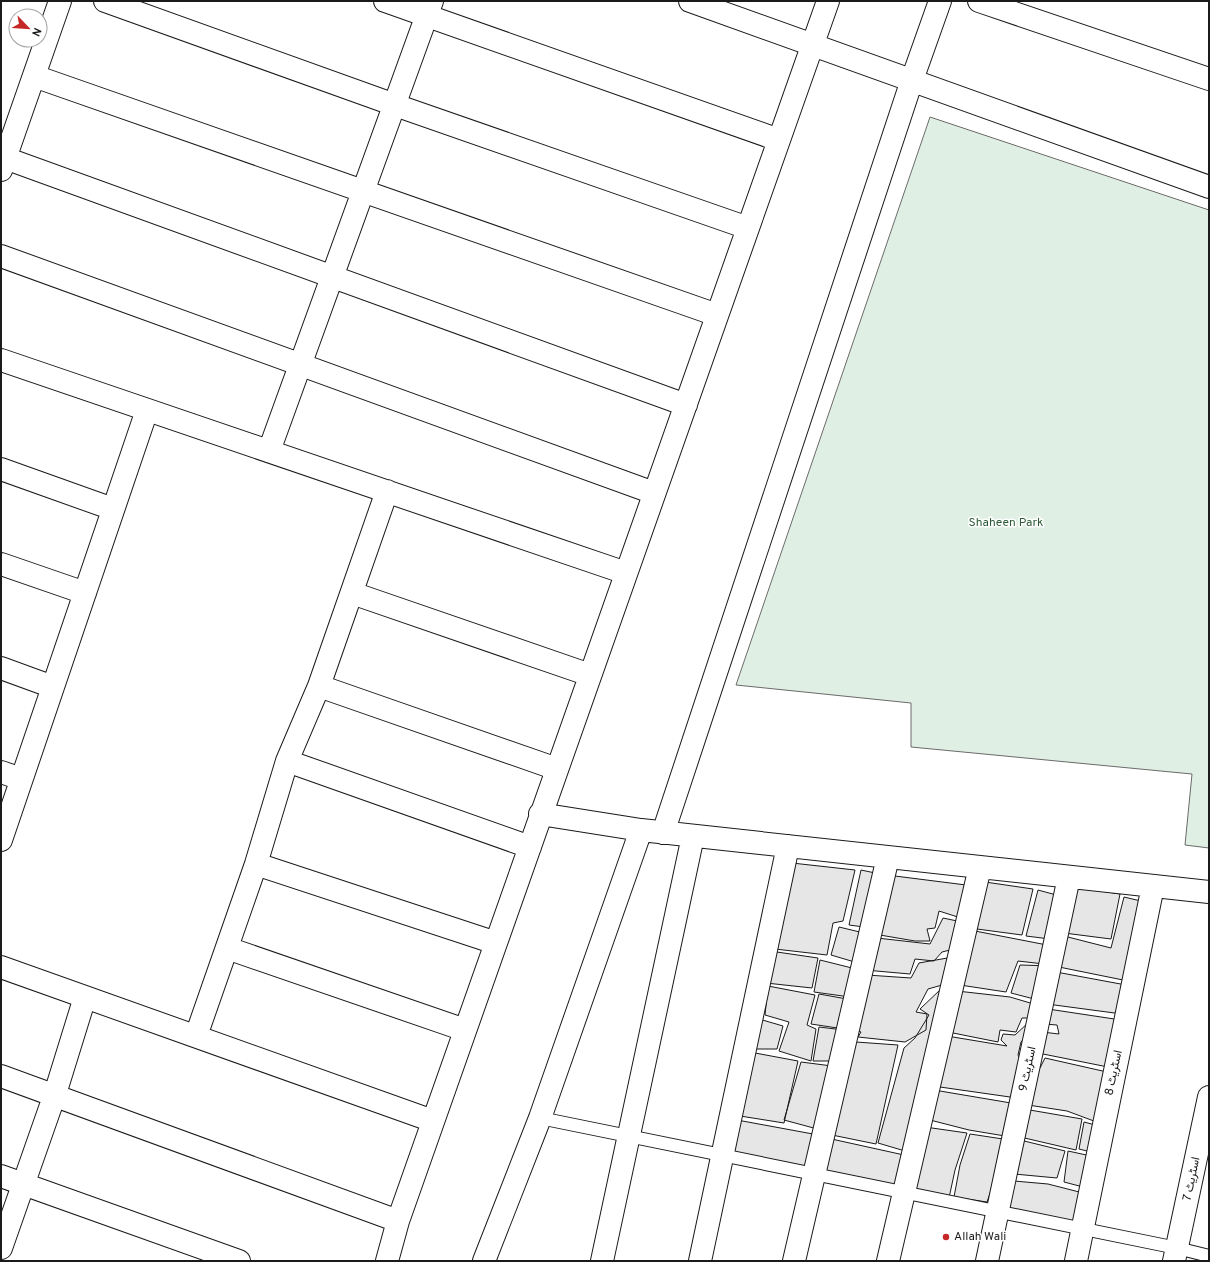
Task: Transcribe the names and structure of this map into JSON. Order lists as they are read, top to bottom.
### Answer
{
  "streets": {
    "street": ["اسٹریٹ 9", "اسٹریٹ 8", "اسٹریٹ 7"]
  },
  "parks": ["Shaheen Park"],
  "places": ["Allah Wali"],
  "north": "bottom right"
}
